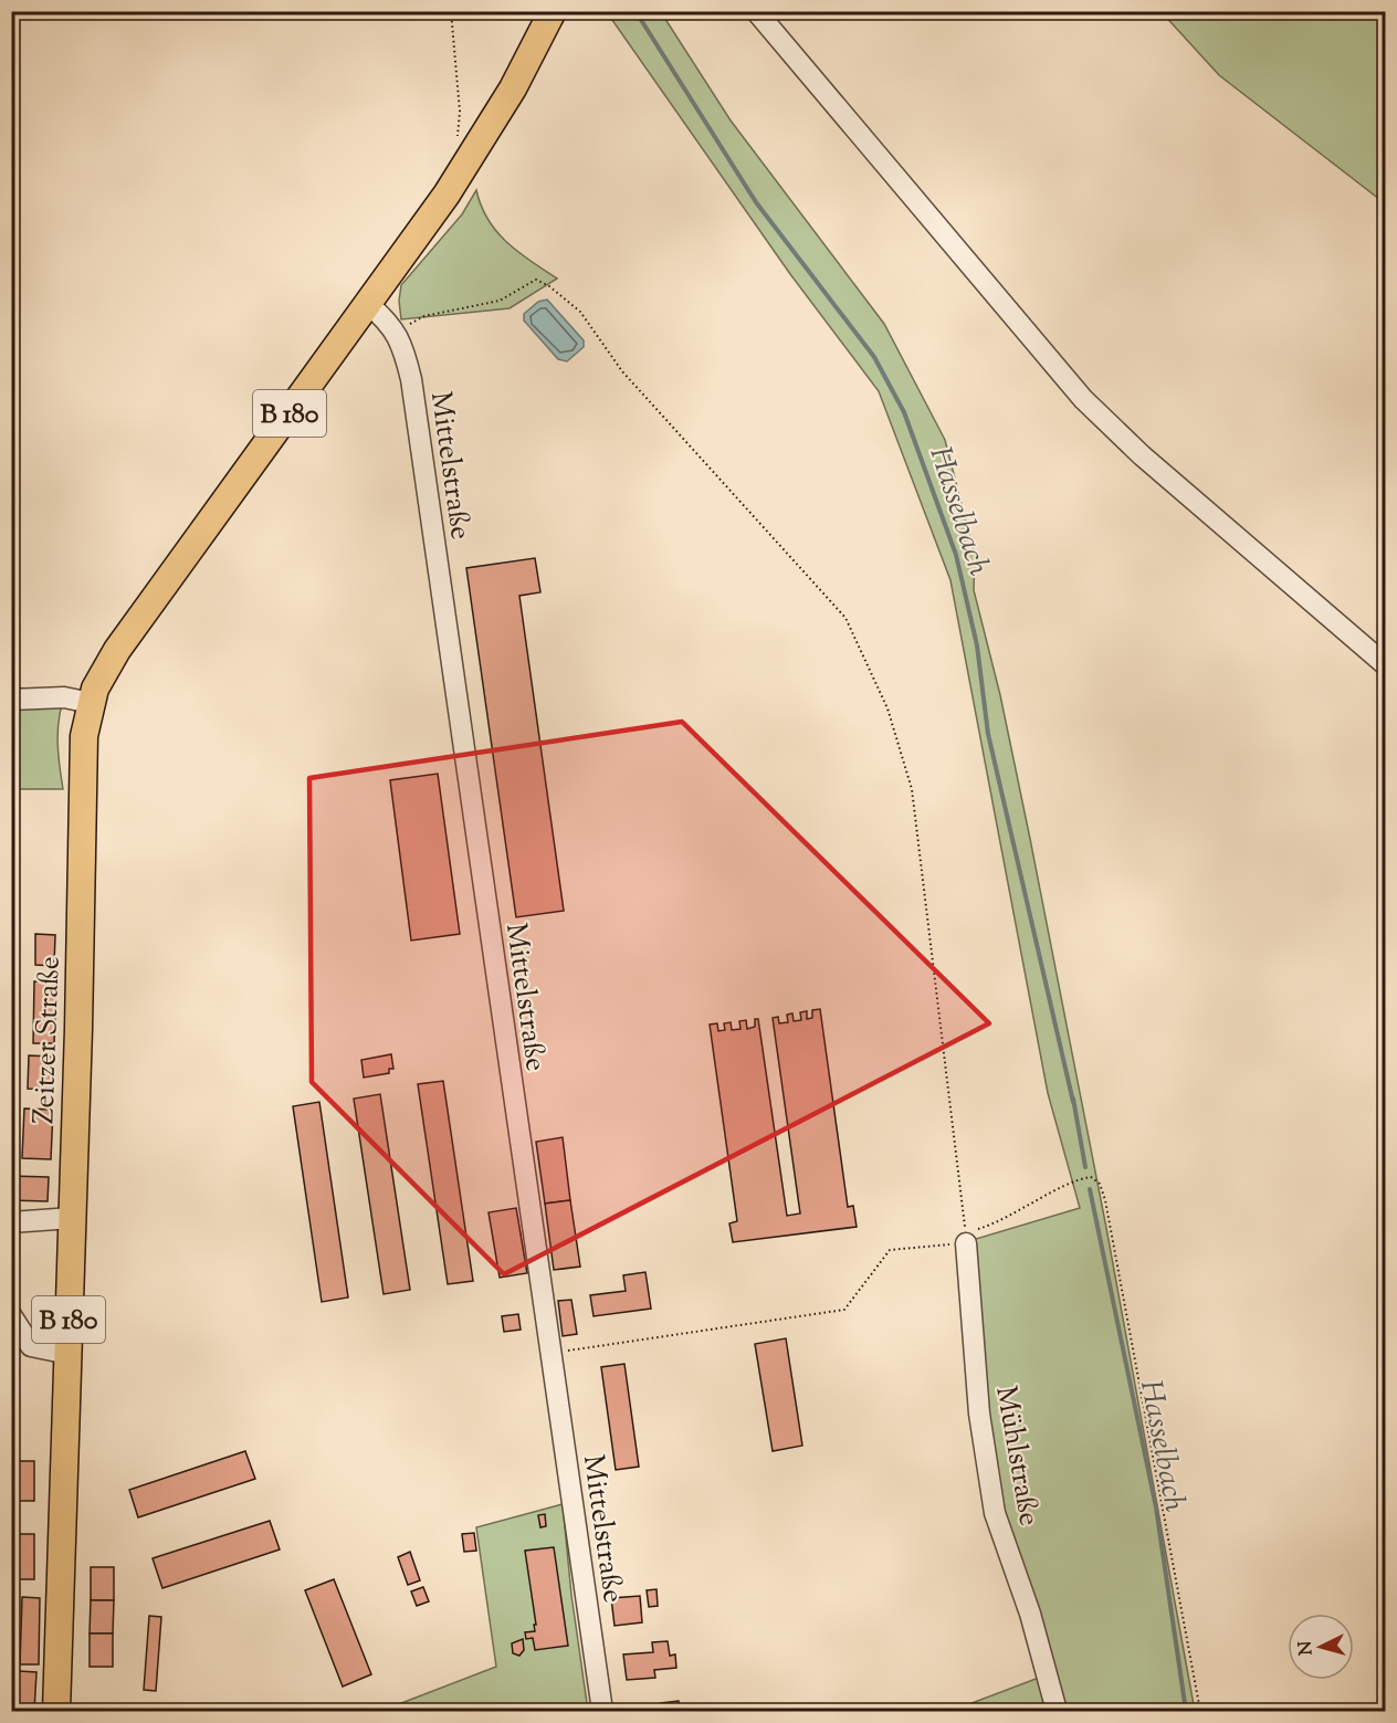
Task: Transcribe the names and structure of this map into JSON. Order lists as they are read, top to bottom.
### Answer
{
  "streets": {
    "main road": ["B 180", "Zeitzer Straße"],
    "street": ["Mittelstraße", "Mühlstraße"]
  },
  "crossings": [
    ["B 180", "Mittelstraße"],
    ["B 180", "Zeitzer Straße"]
  ],
  "water": ["Hasselbach"],
  "north": "left"
}
